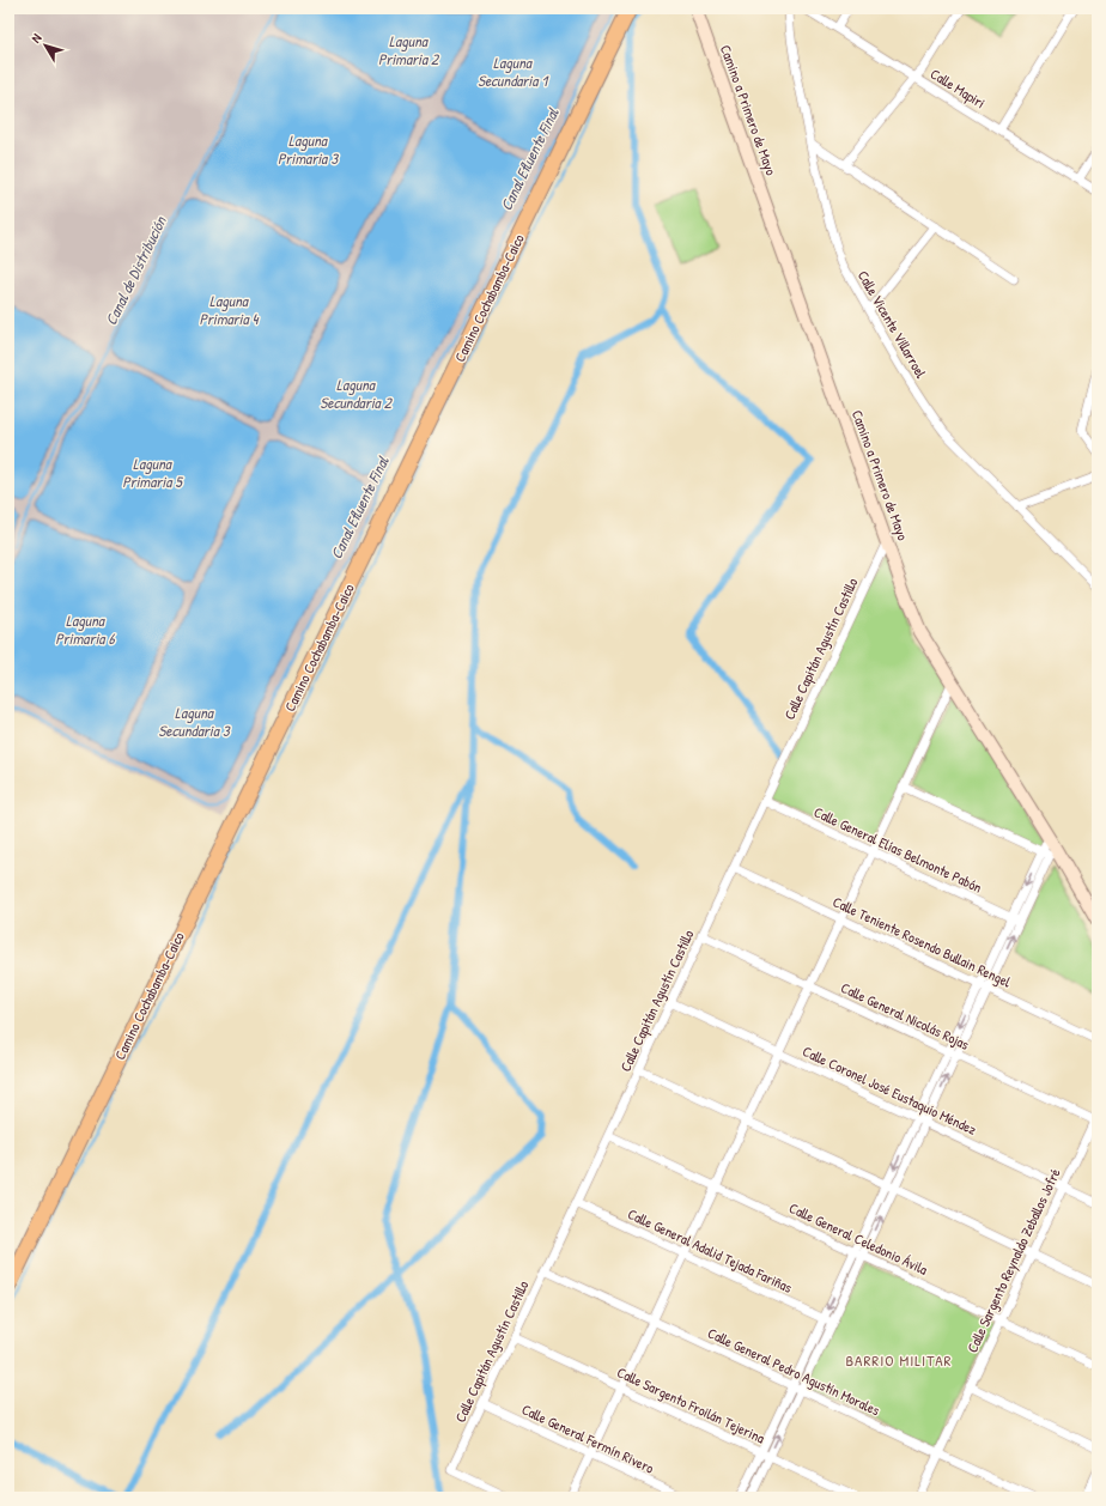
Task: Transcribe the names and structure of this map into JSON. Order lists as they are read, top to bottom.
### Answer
{
  "streets": {
    "main road": ["Camino a Primero de Mayo", "Camino Cochabamba-Caico"],
    "street": [
      "Calle Mapiri",
      "Calle Vicente Villarroel",
      "Calle Capitán Agustín Castillo",
      "Calle General Elías Belmonte Pabón",
      "Calle Teniente Rosendo Bullain Rengel",
      "Calle General Nicolás Rojas",
      "Calle Coronel José Eustaquio Méndez",
      "Calle General Celedonio Ávila",
      "Calle General Adalid Tejada Fariñas",
      "Calle Sargento Reynaldo Zeballos Jofré",
      "Calle General Pedro Agustín Morales",
      "Calle Sargento Froilán Tejerina",
      "Calle General Fermín Rivero"
    ]
  },
  "crossings": [
    ["Camino a Primero de Mayo", "Calle Capitán Agustín Castillo"],
    ["Calle Capitán Agustín Castillo", "Calle General Elías Belmonte Pabón"],
    ["Calle Capitán Agustín Castillo", "Calle Teniente Rosendo Bullain Rengel"],
    ["Calle Capitán Agustín Castillo", "Calle General Nicolás Rojas"],
    ["Calle Capitán Agustín Castillo", "Calle Coronel José Eustaquio Méndez"],
    ["Calle Capitán Agustín Castillo", "Calle General Celedonio Ávila"],
    ["Calle Capitán Agustín Castillo", "Calle General Adalid Tejada Fariñas"],
    ["Calle Capitán Agustín Castillo", "Calle General Pedro Agustín Morales"],
    ["Calle Capitán Agustín Castillo", "Calle Sargento Froilán Tejerina"],
    ["Calle Capitán Agustín Castillo", "Calle General Fermín Rivero"],
    ["Calle General Nicolás Rojas", "Calle Sargento Reynaldo Zeballos Jofré"],
    ["Calle Coronel José Eustaquio Méndez", "Calle Sargento Reynaldo Zeballos Jofré"],
    ["Calle General Celedonio Ávila", "Calle Sargento Reynaldo Zeballos Jofré"],
    ["Calle Sargento Reynaldo Zeballos Jofré", "Calle General Pedro Agustín Morales"]
  ],
  "districts": ["BARRIO MILITAR"],
  "water": [
    "Laguna Primaria 2",
    "Laguna Secundaria 1",
    "Laguna Primaria 3",
    "Canal Efluente Final",
    "Canal de Distribución",
    "Laguna Primaria 4",
    "Laguna Secundaria 2",
    "Laguna Primaria 5",
    "Laguna Primaria 6",
    "Laguna Secundaria 3"
  ],
  "north": "top left"
}
